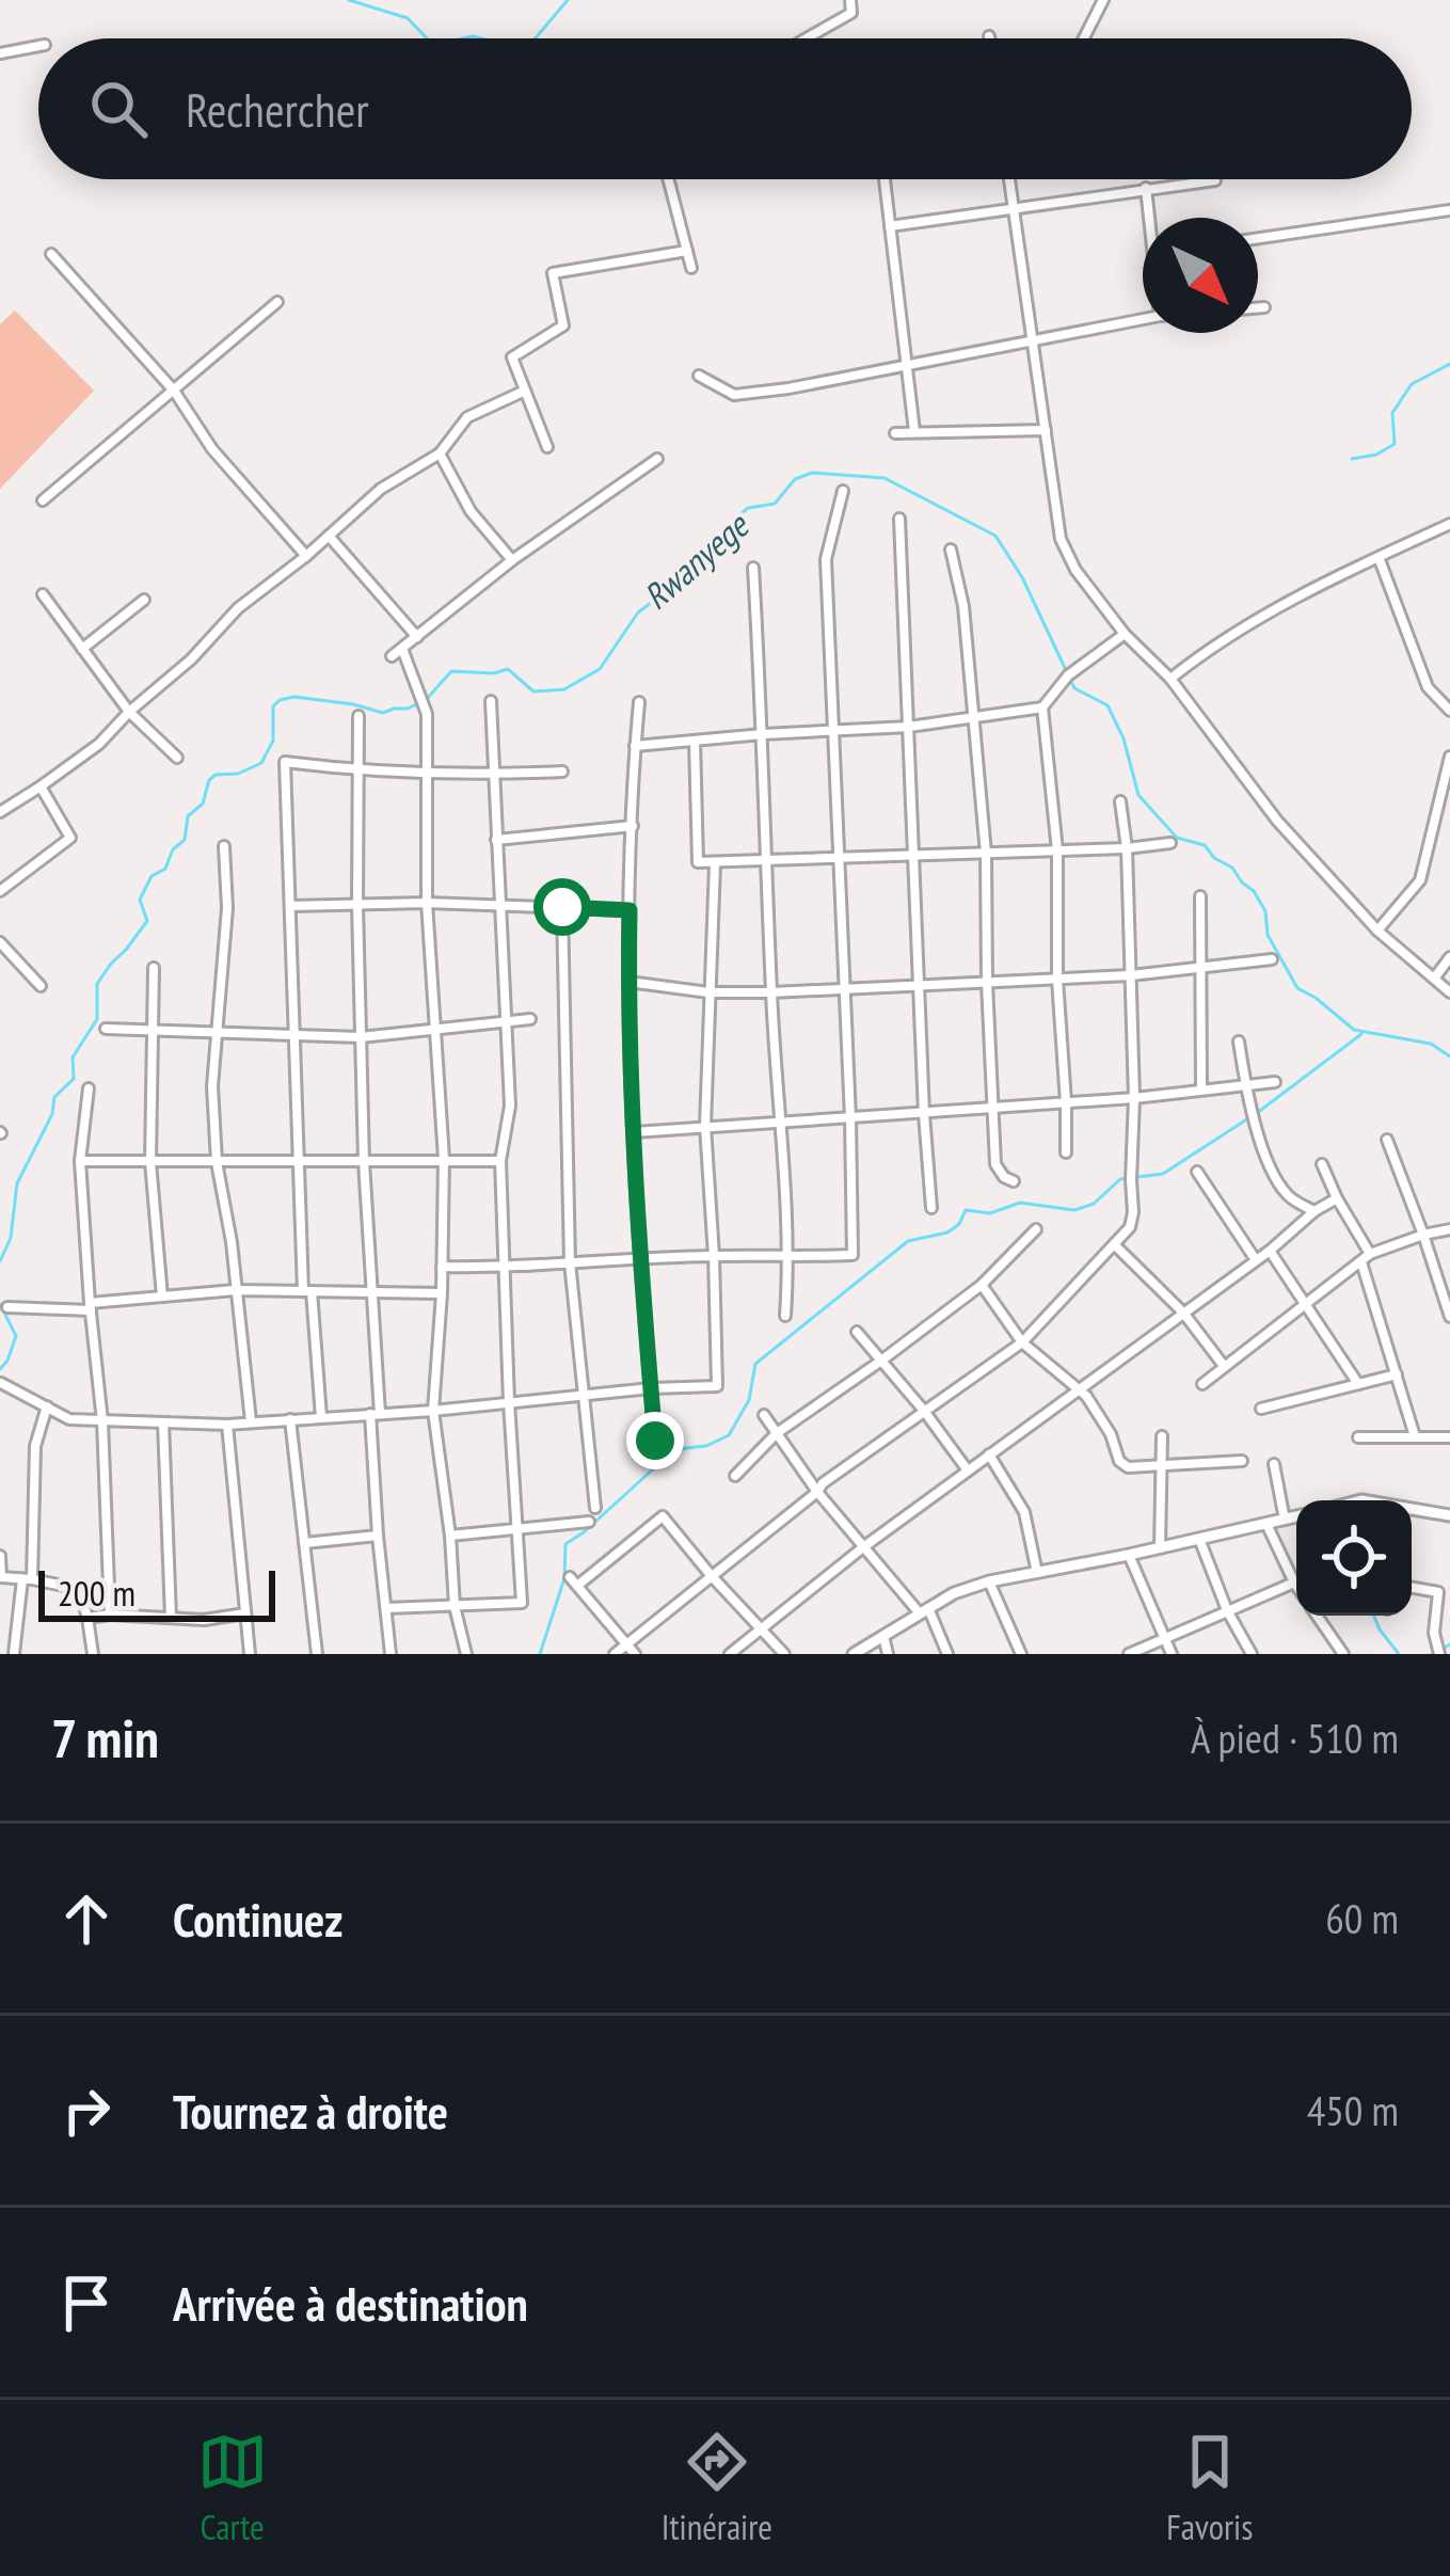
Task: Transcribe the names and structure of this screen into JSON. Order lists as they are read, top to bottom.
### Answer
{
  "water": ["Rwanyege"],
  "scale_bar": "200 m",
  "north": "bottom right",
  "page": {
    "search": "Rechercher",
    "scale": "200 m",
    "heading": ["7 min", "À pied · 510 m"],
    "list": [
      ["Continuez", "60 m"],
      ["Tournez à droite", "450 m"],
      "Arrivée à destination"
    ],
    "nav": ["Carte", "Itinéraire", "Favoris"]
  }
}
